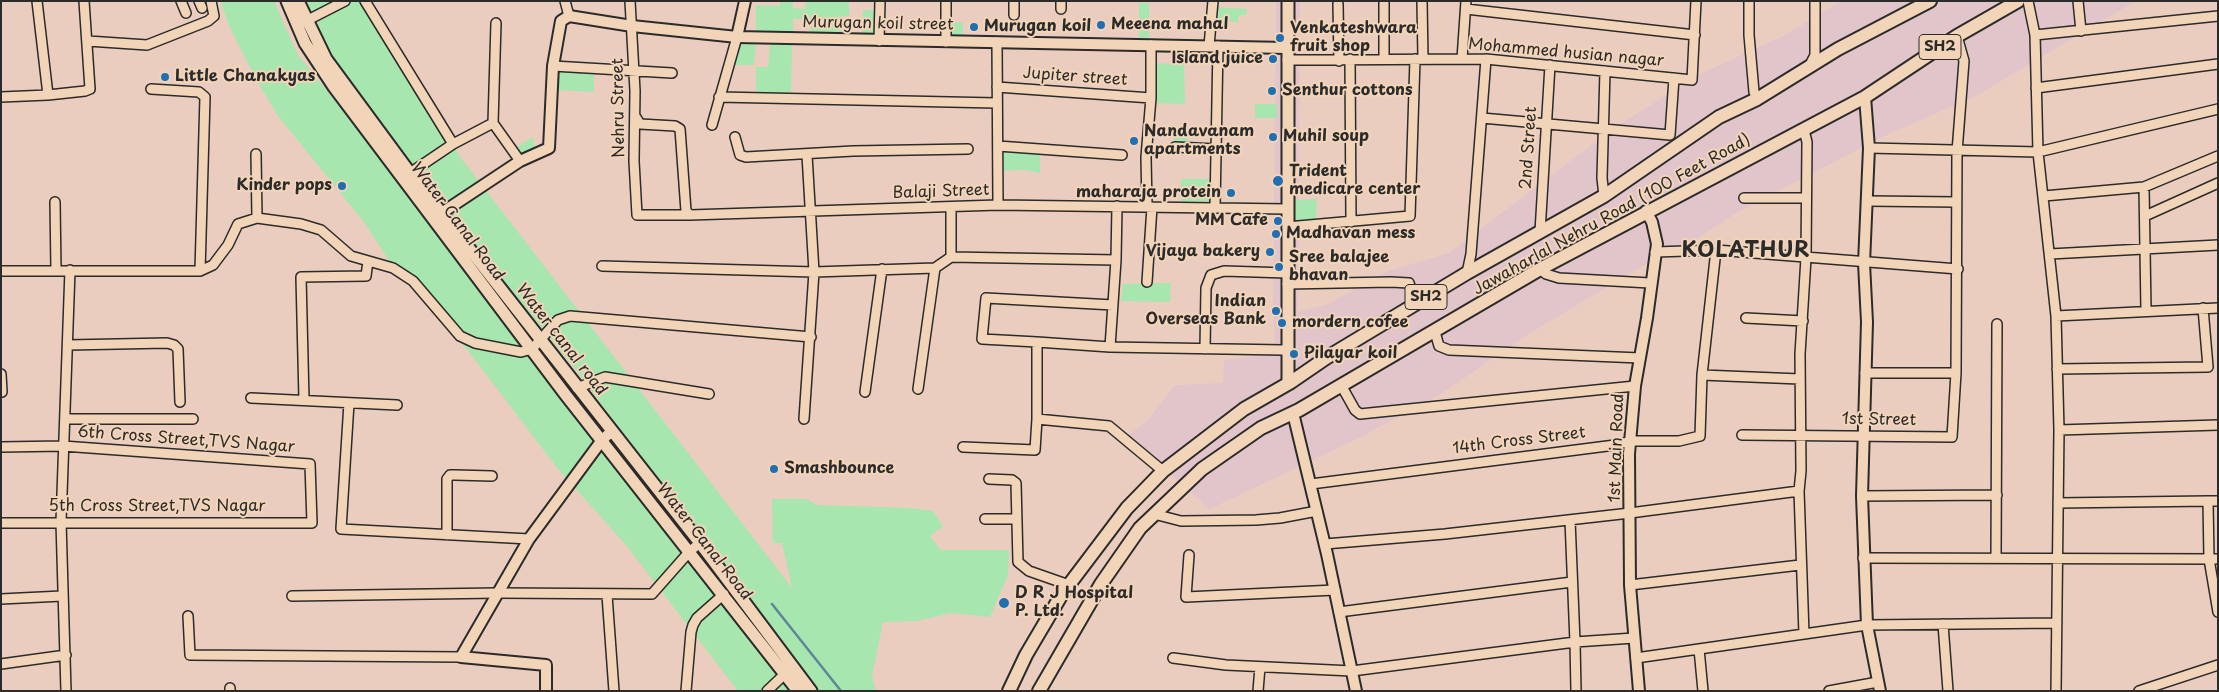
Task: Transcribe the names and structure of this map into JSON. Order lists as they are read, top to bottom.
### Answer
{
  "streets": {
    "main road": [
      "SH2",
      "Jawaharlal Nehru Road (100 Feet Road)",
      "Water Canal Road",
      "Water canal road"
    ],
    "street": [
      "Murugan koil street",
      "Mohammed husian nagar",
      "Jupiter street",
      "Nehru Street",
      "2nd Street",
      "Balaji Street",
      "1st Street",
      "6th Cross Street,TVS Nagar",
      "14th Cross Street",
      "1st Main Road",
      "5th Cross Street,TVS Nagar"
    ]
  },
  "crossings": [
    ["Murugan koil street", "Nehru Street"],
    ["Mohammed husian nagar", "2nd Street"],
    ["Nehru Street", "Balaji Street"],
    ["2nd Street", "Jawaharlal Nehru Road (100 Feet Road)"],
    ["Jawaharlal Nehru Road (100 Feet Road)", "1st Main Road"],
    ["Water Canal Road", "Water canal road"],
    ["6th Cross Street,TVS Nagar", "5th Cross Street,TVS Nagar"],
    ["14th Cross Street", "1st Main Road"]
  ],
  "districts": ["KOLATHUR"],
  "places": [
    "Meeena mahal",
    "Murugan koil",
    "Venkateshwara fruit shop",
    "Island juice",
    "Little Chanakyas",
    "Senthur cottons",
    "Muhil soup",
    "Nandavanam apartments",
    "Trident medicare center",
    "Kinder pops",
    "maharaja protein",
    "MM Cafe",
    "Madhavan mess",
    "Vijaya bakery",
    "Sree balajee bhavan",
    "Indian Overseas Bank",
    "mordern cofee",
    "Pilayar koil",
    "Smashbounce",
    "D R J Hospital P. Ltd."
  ]
}
